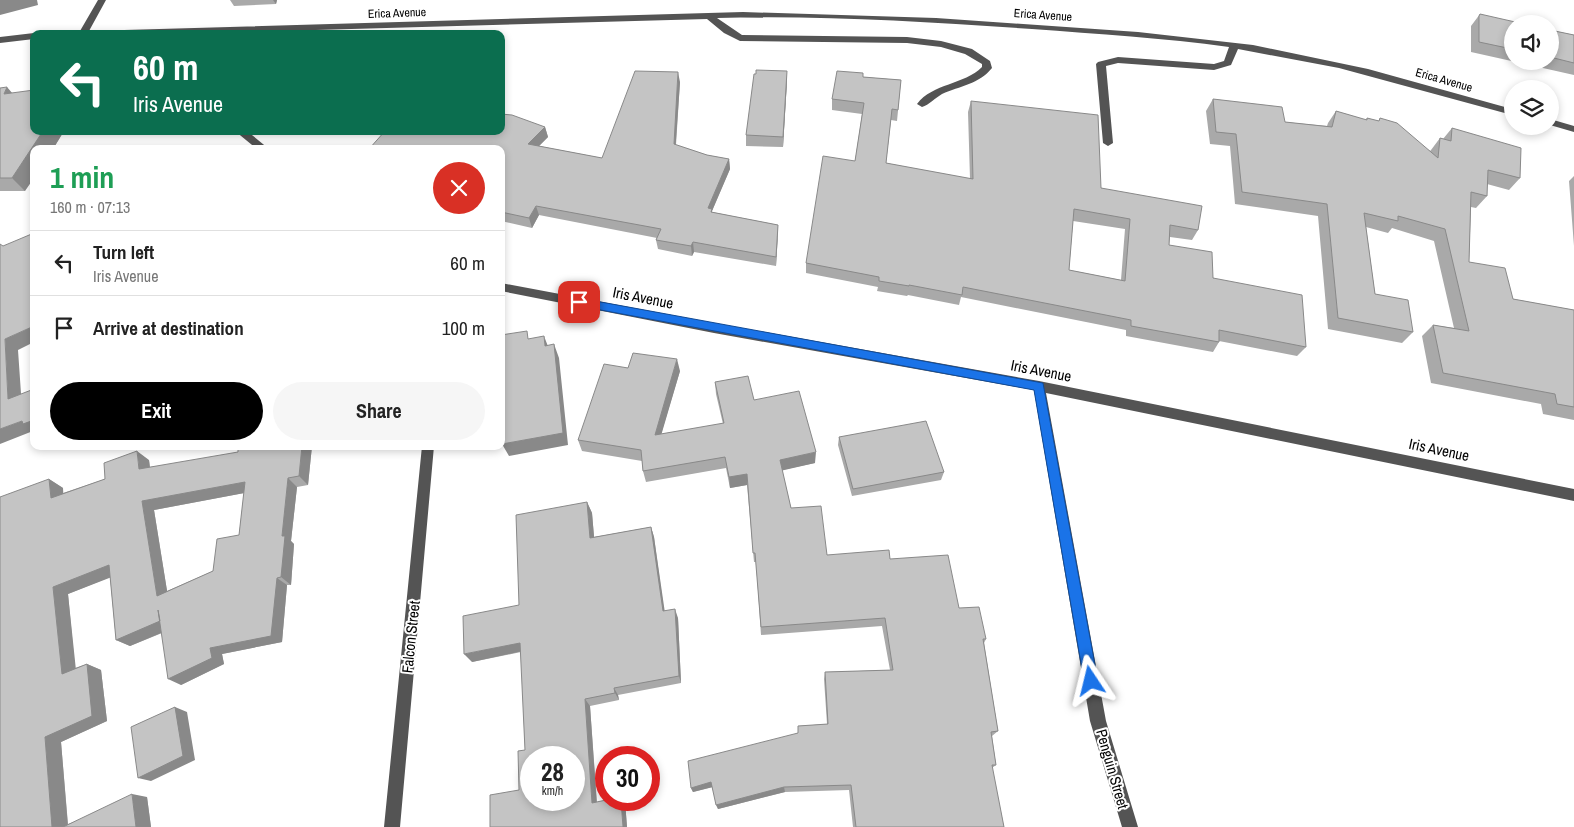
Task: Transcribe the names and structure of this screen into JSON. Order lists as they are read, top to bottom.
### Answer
{
  "streets": {
    "street": [
      "Erica Avenue",
      "Iris Avenue",
      "Falcon Street",
      "Penguin Street"
    ]
  },
  "crossings": [
    ["Iris Avenue", "Penguin Street"]
  ],
  "page": {
    "turn": ["60 m", "Iris Avenue"],
    "heading": ["1 min", "160 m · 07:13"],
    "list": [
      {
        "name": "Turn left",
        "note": "Iris Avenue",
        "value": "60 m"
      },
      {
        "name": "Arrive at destination",
        "value": "100 m"
      }
    ],
    "buttons": ["Exit", "Share"],
    "speed": "28 km/h",
    "limit": "30"
  }
}
